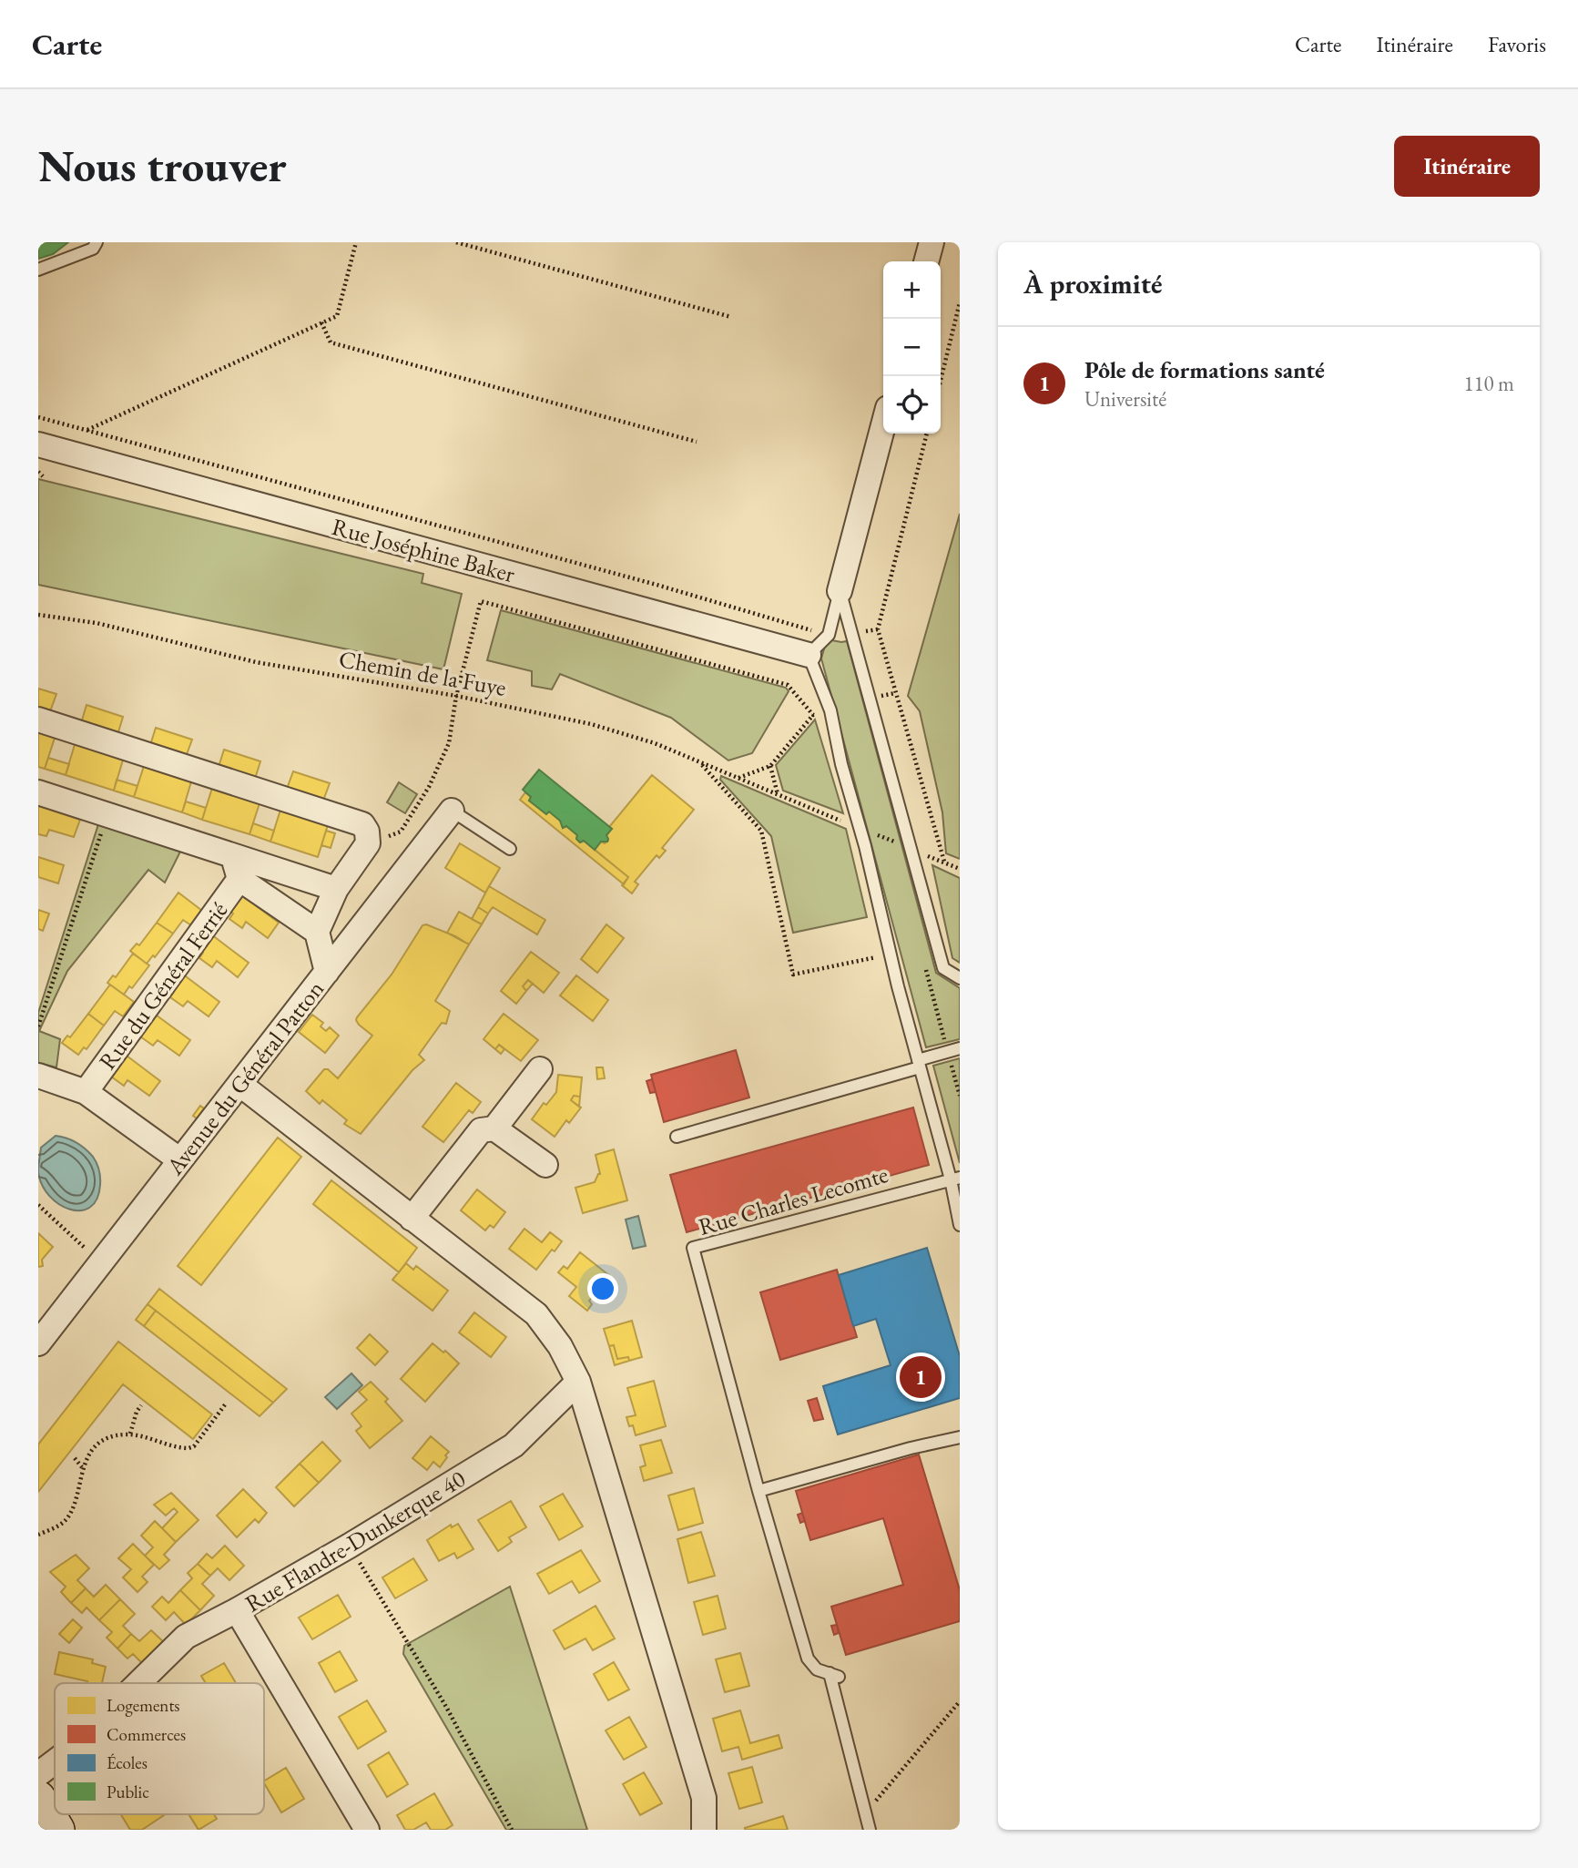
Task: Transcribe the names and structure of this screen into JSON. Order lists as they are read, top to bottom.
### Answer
{
  "streets": {
    "street": [
      "Rue Joséphine Baker",
      "Rue du Général Ferrié",
      "Avenue du Général Patton",
      "Rue Flandre-Dunkerque 40"
    ],
    "lane": ["Rue Charles Lecomte"],
    "path": ["Chemin de la Fuye"]
  },
  "legend": [
    "Logements",
    "Commerces",
    "Écoles",
    "Public"
  ],
  "page": {
    "header": "Carte",
    "nav": ["Carte", "Itinéraire", "Favoris"],
    "buttons": "Itinéraire",
    "title": "Nous trouver",
    "heading": "À proximité",
    "map_buttons": ["+", "−"],
    "list": [
      {
        "mark": "1",
        "name": "Pôle de formations santé",
        "note": "Université",
        "value": "110 m"
      }
    ],
    "pins": "1"
  }
}
